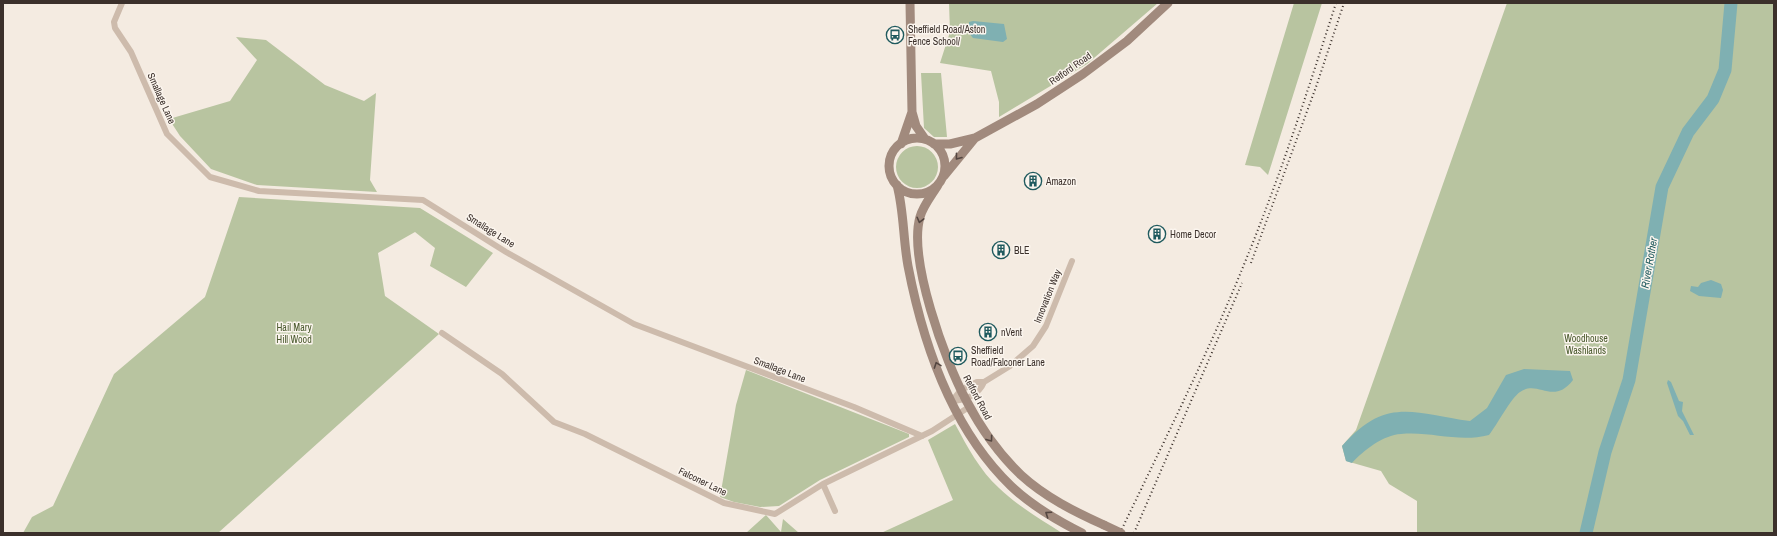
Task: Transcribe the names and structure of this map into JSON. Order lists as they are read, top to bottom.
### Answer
{
  "streets": {
    "main road": ["Retford Road"],
    "street": ["Smallage Lane", "Innovation Way", "Falconer Lane"]
  },
  "crossings": [
    ["Retford Road", "Innovation Way"],
    ["Retford Road", "Falconer Lane"],
    ["Smallage Lane", "Falconer Lane"],
    ["Innovation Way", "Falconer Lane"]
  ],
  "water": ["River Rother"],
  "parks": ["Hail Mary Hill Wood", "Woodhouse Washlands"],
  "places": {
    "bus stop": ["Sheffield Road/Aston Fence School/", "Sheffield Road/Falconer Lane"],
    "building": [
      "Amazon",
      "Home Decor",
      "BLE",
      "nVent"
    ]
  }
}
